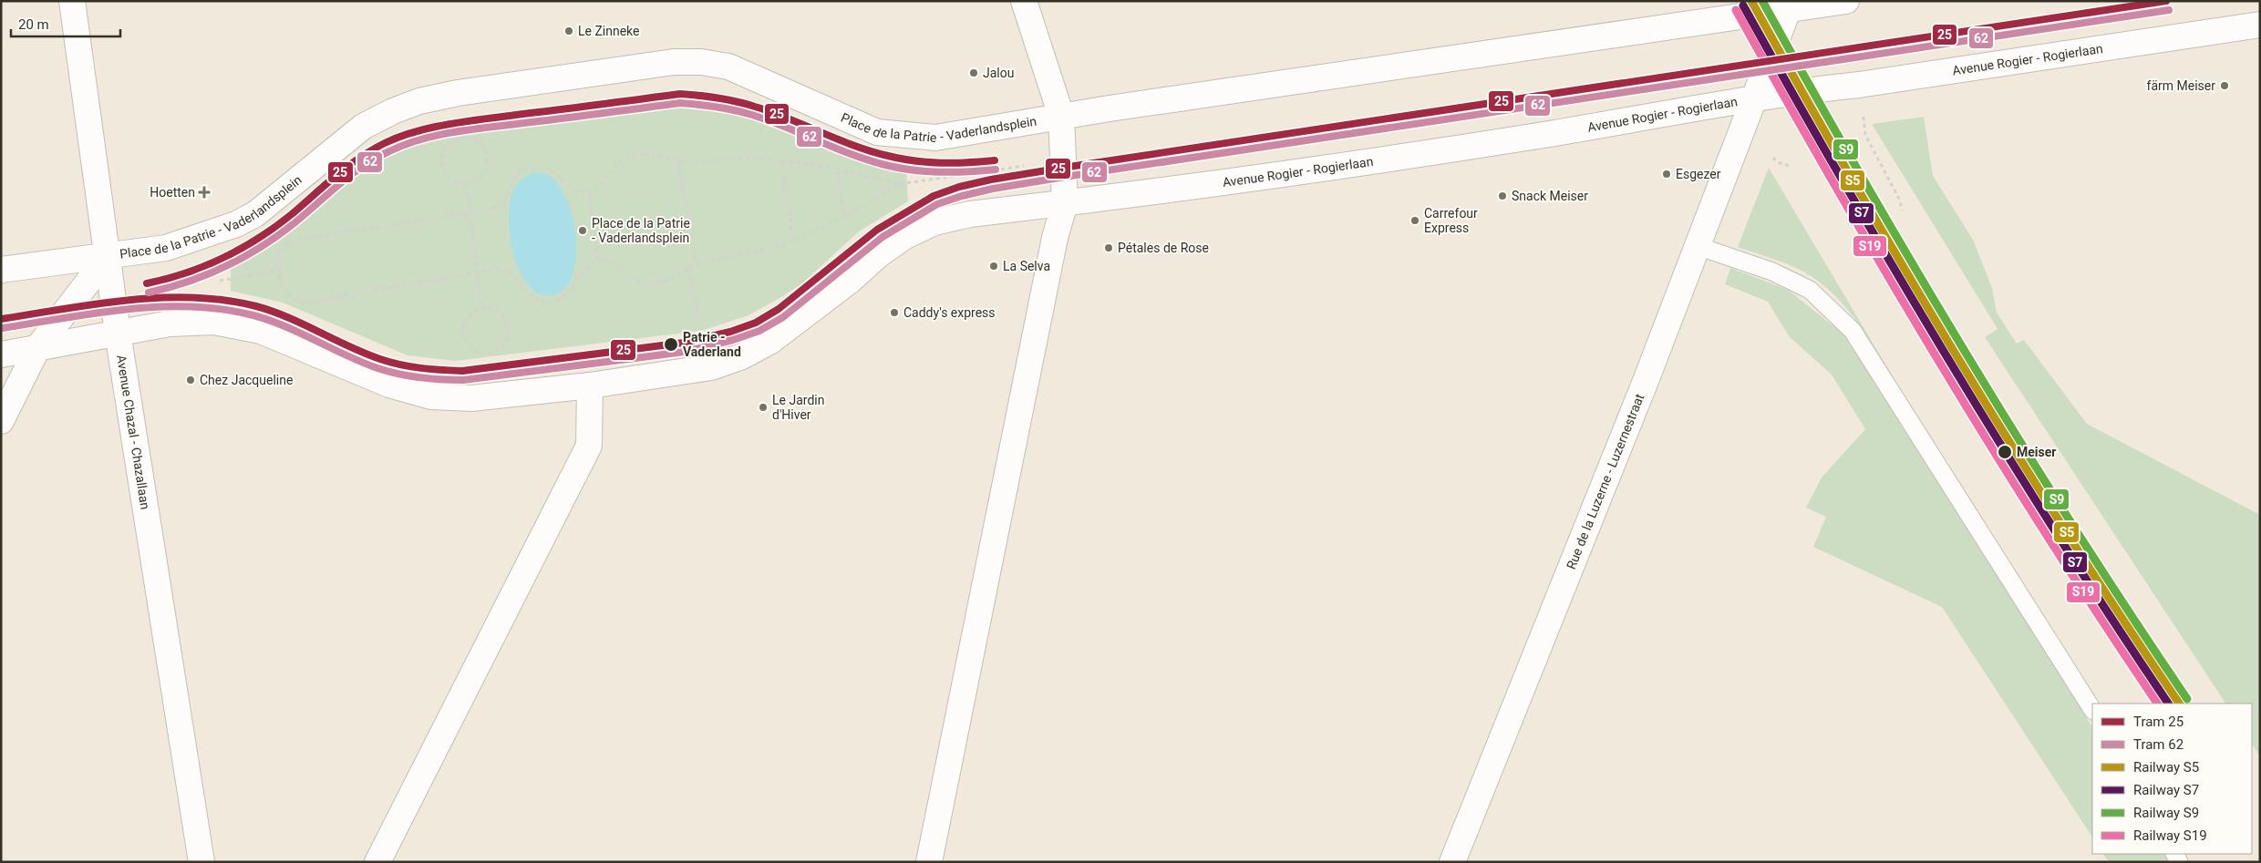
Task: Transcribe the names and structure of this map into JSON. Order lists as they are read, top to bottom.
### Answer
{
  "streets": {
    "street": [
      "Avenue Rogier - Rogierlaan",
      "Place de la Patrie - Vaderlandsplein",
      "Avenue Chazal - Chazallaan",
      "Rue de la Luzerne - Luzernestraat"
    ]
  },
  "crossings": [
    ["Avenue Rogier - Rogierlaan", "Rue de la Luzerne - Luzernestraat"],
    ["Place de la Patrie - Vaderlandsplein", "Avenue Chazal - Chazallaan"]
  ],
  "places": {
    "other": [
      "Le Zinneke",
      "Jalou",
      "färm Meiser",
      "Esgezer",
      "Snack Meiser",
      "Carrefour Express",
      "Place de la Patrie - Vaderlandsplein",
      "Pétales de Rose",
      "La Selva",
      "Caddy's express",
      "Patrie - Vaderland",
      "Chez Jacqueline",
      "Le Jardin d'Hiver",
      "Meiser"
    ],
    "health": ["Hoetten"]
  },
  "lines": [
    "tram line 25",
    "rail line S5",
    "rail line S9",
    "rail line S7",
    "tram line 62",
    "rail line S19"
  ],
  "legend": [
    "Tram 25",
    "Tram 62",
    "Railway S5",
    "Railway S7",
    "Railway S9",
    "Railway S19"
  ],
  "scale_bar": "20 m"
}
